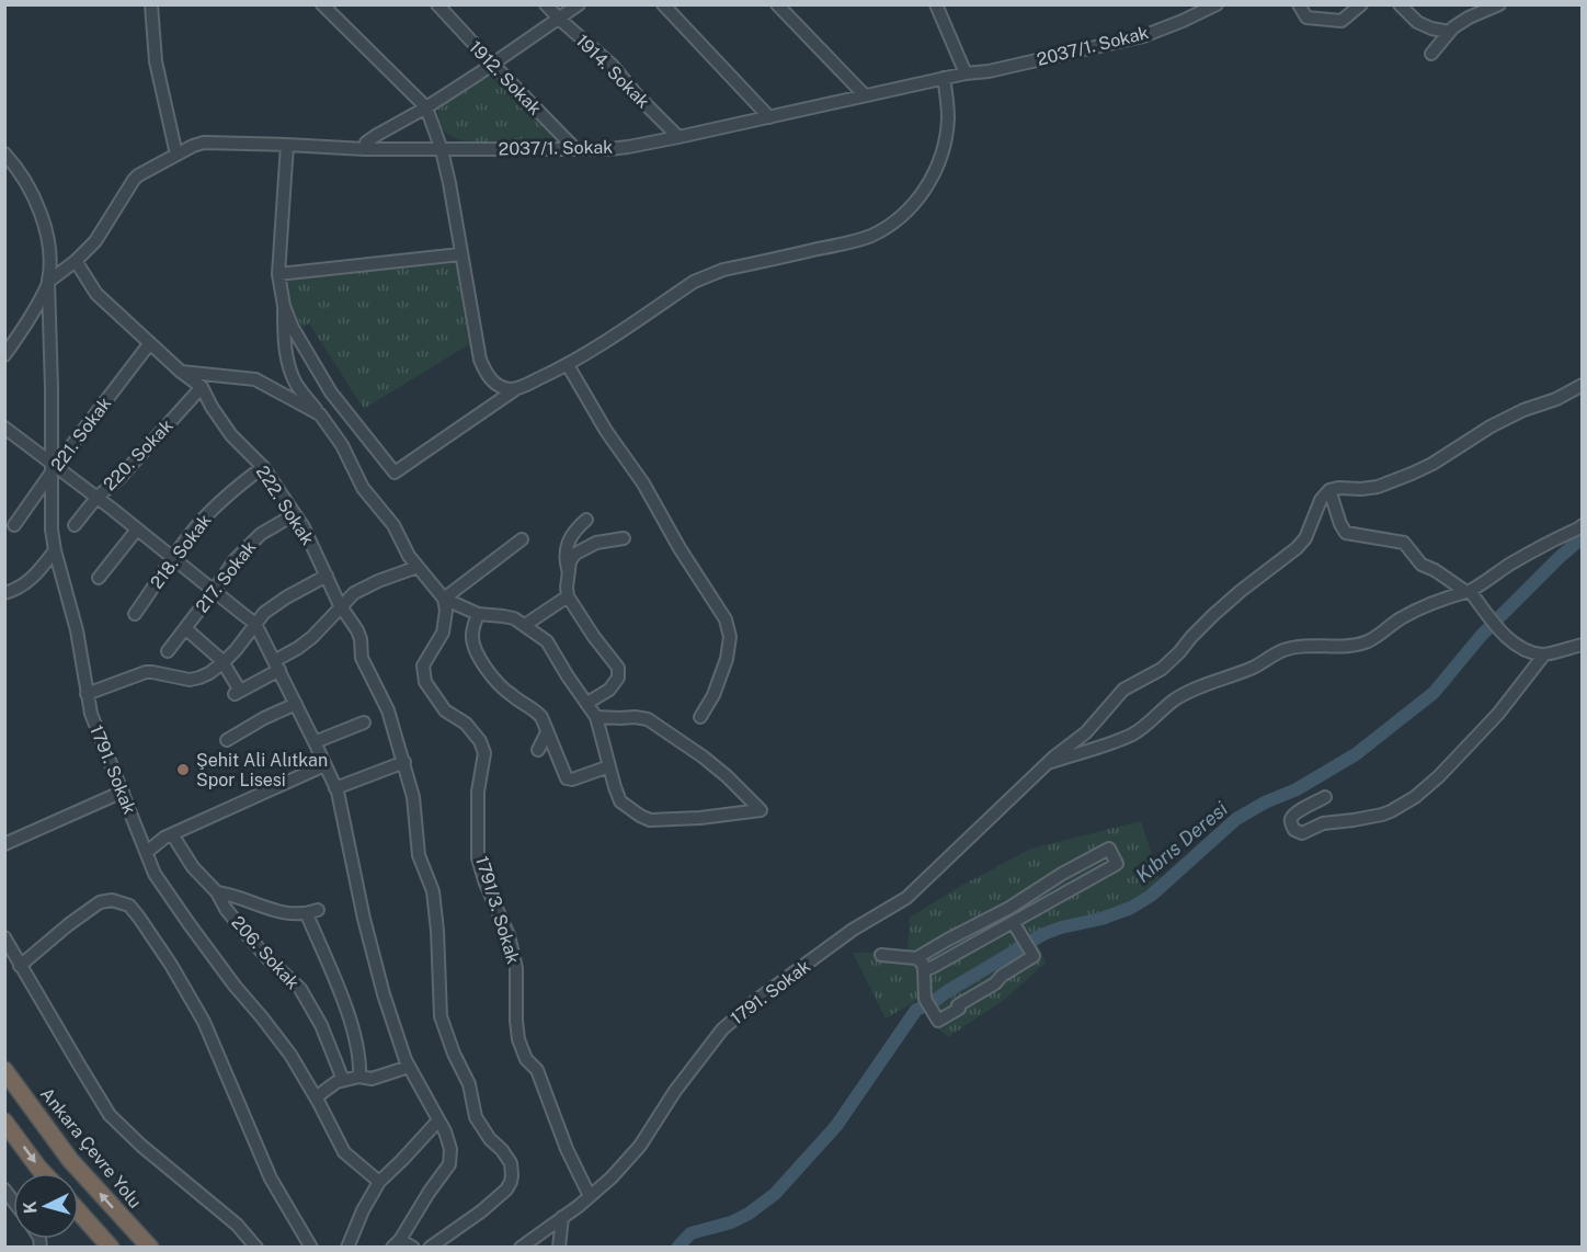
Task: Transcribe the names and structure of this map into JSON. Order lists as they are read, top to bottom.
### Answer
{
  "streets": {
    "highway": ["Ankara Çevre Yolu"],
    "street": [
      "2037/1. Sokak",
      "1914. Sokak",
      "1912. Sokak",
      "221. Sokak",
      "220. Sokak",
      "222. Sokak",
      "218. Sokak",
      "217. Sokak",
      "1791. Sokak",
      "1791/3. Sokak",
      "206. Sokak"
    ]
  },
  "crossings": [
    ["2037/1. Sokak", "1914. Sokak"],
    ["2037/1. Sokak", "1912. Sokak"],
    ["2037/1. Sokak", "222. Sokak"],
    ["221. Sokak", "222. Sokak"],
    ["221. Sokak", "1791. Sokak"],
    ["220. Sokak", "222. Sokak"],
    ["222. Sokak", "218. Sokak"],
    ["222. Sokak", "217. Sokak"],
    ["1791. Sokak", "1791/3. Sokak"]
  ],
  "water": ["Kıbrıs Deresi"],
  "places": ["Şehit Ali Alıtkan Spor Lisesi"],
  "north": "left"
}
